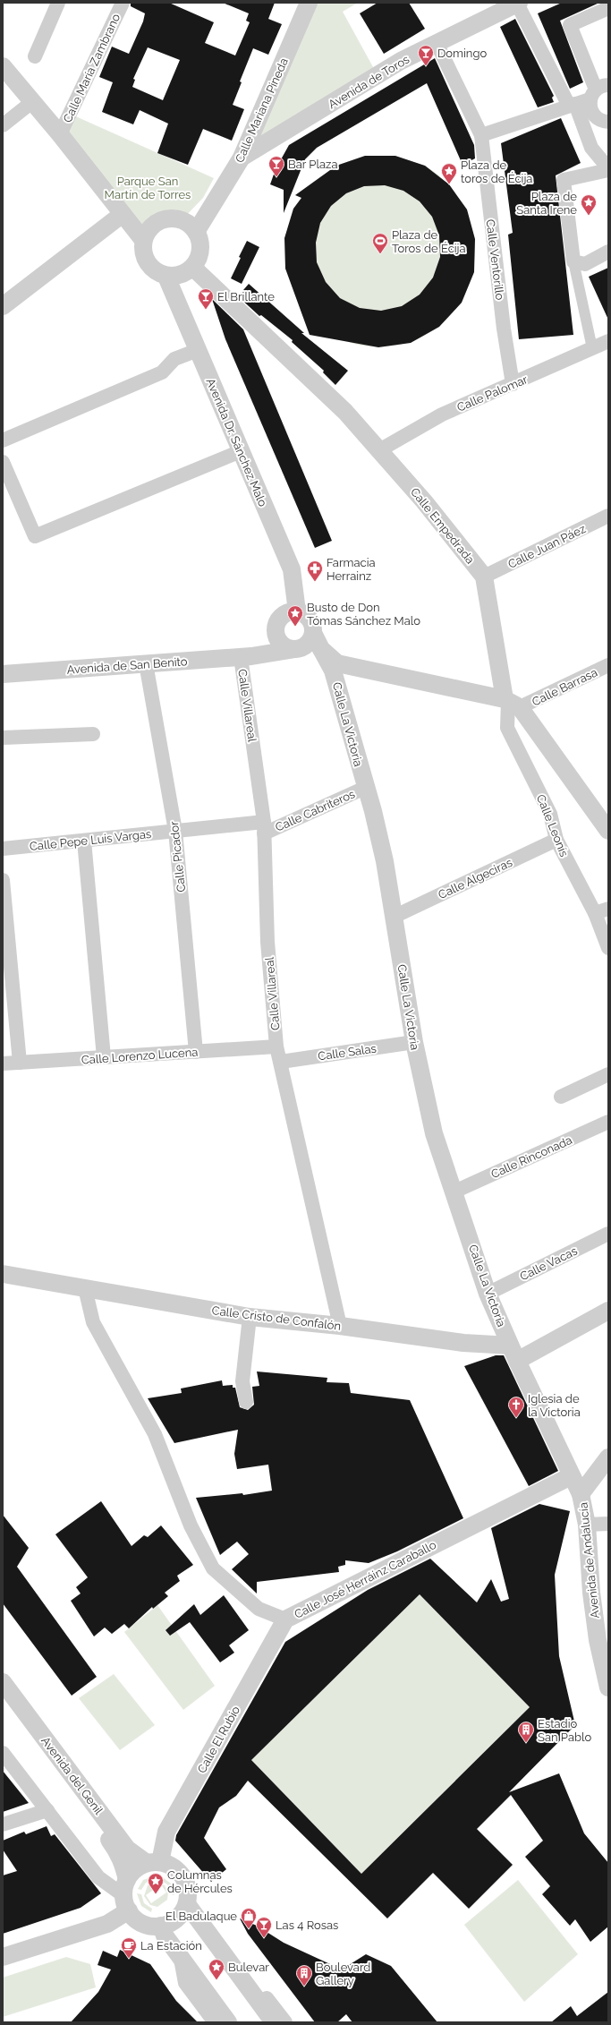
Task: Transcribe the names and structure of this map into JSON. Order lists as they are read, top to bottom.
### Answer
{
  "streets": {
    "street": [
      "Calle María Zambrano",
      "Avenida de Toros",
      "Calle Mariana Pineda",
      "Calle Ventorillo",
      "Calle Palomar",
      "Avenida Dr. Sánchez Malo",
      "Calle Empedrada",
      "Calle Juan Páez",
      "Avenida de San Benito",
      "Calle Barrasa",
      "Calle Villareal",
      "Calle La Victoria",
      "Calle Cabriteros",
      "Calle Leonís",
      "Calle Pepe Luis Vargas",
      "Calle Picador",
      "Calle Algeciras",
      "Calle Salas",
      "Calle Lorenzo Lucena",
      "Calle Rinconada",
      "Calle Vacas",
      "Calle Cristo de Confalón",
      "Avenida de Andalucía",
      "Calle José Herráinz Caraballo",
      "Calle El Rubio",
      "Avenida del Genil"
    ]
  },
  "crossings": [
    ["Avenida de Toros", "Calle Mariana Pineda"],
    ["Avenida de Toros", "Calle Ventorillo"],
    ["Calle Mariana Pineda", "Avenida Dr. Sánchez Malo"],
    ["Calle Mariana Pineda", "Calle Empedrada"],
    ["Calle Ventorillo", "Calle Palomar"],
    ["Calle Palomar", "Calle Empedrada"],
    ["Avenida Dr. Sánchez Malo", "Calle Empedrada"],
    ["Avenida Dr. Sánchez Malo", "Avenida de San Benito"],
    ["Avenida Dr. Sánchez Malo", "Calle La Victoria"],
    ["Calle Empedrada", "Calle Juan Páez"],
    ["Calle Empedrada", "Calle Barrasa"],
    ["Calle Empedrada", "Calle Leonís"],
    ["Avenida de San Benito", "Calle Villareal"],
    ["Avenida de San Benito", "Calle La Victoria"],
    ["Avenida de San Benito", "Calle Picador"],
    ["Calle Barrasa", "Calle Leonís"],
    ["Calle Villareal", "Calle Cabriteros"],
    ["Calle Villareal", "Calle Pepe Luis Vargas"],
    ["Calle Villareal", "Calle Salas"],
    ["Calle Villareal", "Calle Lorenzo Lucena"],
    ["Calle Villareal", "Calle Cristo de Confalón"],
    ["Calle La Victoria", "Calle Cabriteros"],
    ["Calle La Victoria", "Calle Algeciras"],
    ["Calle La Victoria", "Calle Salas"],
    ["Calle La Victoria", "Calle Rinconada"],
    ["Calle La Victoria", "Calle Vacas"],
    ["Calle La Victoria", "Calle Cristo de Confalón"],
    ["Calle La Victoria", "Avenida de Andalucía"],
    ["Calle Cabriteros", "Calle Pepe Luis Vargas"],
    ["Calle Leonís", "Calle Algeciras"],
    ["Calle Pepe Luis Vargas", "Calle Picador"],
    ["Calle Picador", "Calle Lorenzo Lucena"],
    ["Calle Cristo de Confalón", "Avenida de Andalucía"],
    ["Calle Cristo de Confalón", "Calle José Herráinz Caraballo"],
    ["Avenida de Andalucía", "Calle José Herráinz Caraballo"],
    ["Calle José Herráinz Caraballo", "Calle El Rubio"],
    ["Calle El Rubio", "Avenida del Genil"]
  ],
  "parks": ["Parque San Martín de Torres"],
  "places": {
    "bar": [
      "Domingo",
      "Bar Plaza",
      "El Brillante",
      "Las 4 Rosas"
    ],
    "place": [
      "Plaza de toros de Écija",
      "Plaza de Santa Irene",
      "Busto de Don Tómas Sánchez Malo",
      "Columnas de Hércules",
      "Bulevar"
    ],
    "sports": ["Plaza de Toros de Écija"],
    "pharmacy": ["Farmacia Herrainz"],
    "church": ["Iglesia de la Victoria"],
    "building": ["Estadio San Pablo", "Boulevard Gallery"],
    "shop": ["El Badulaque"],
    "cafe": ["La Estación"]
  }
}
